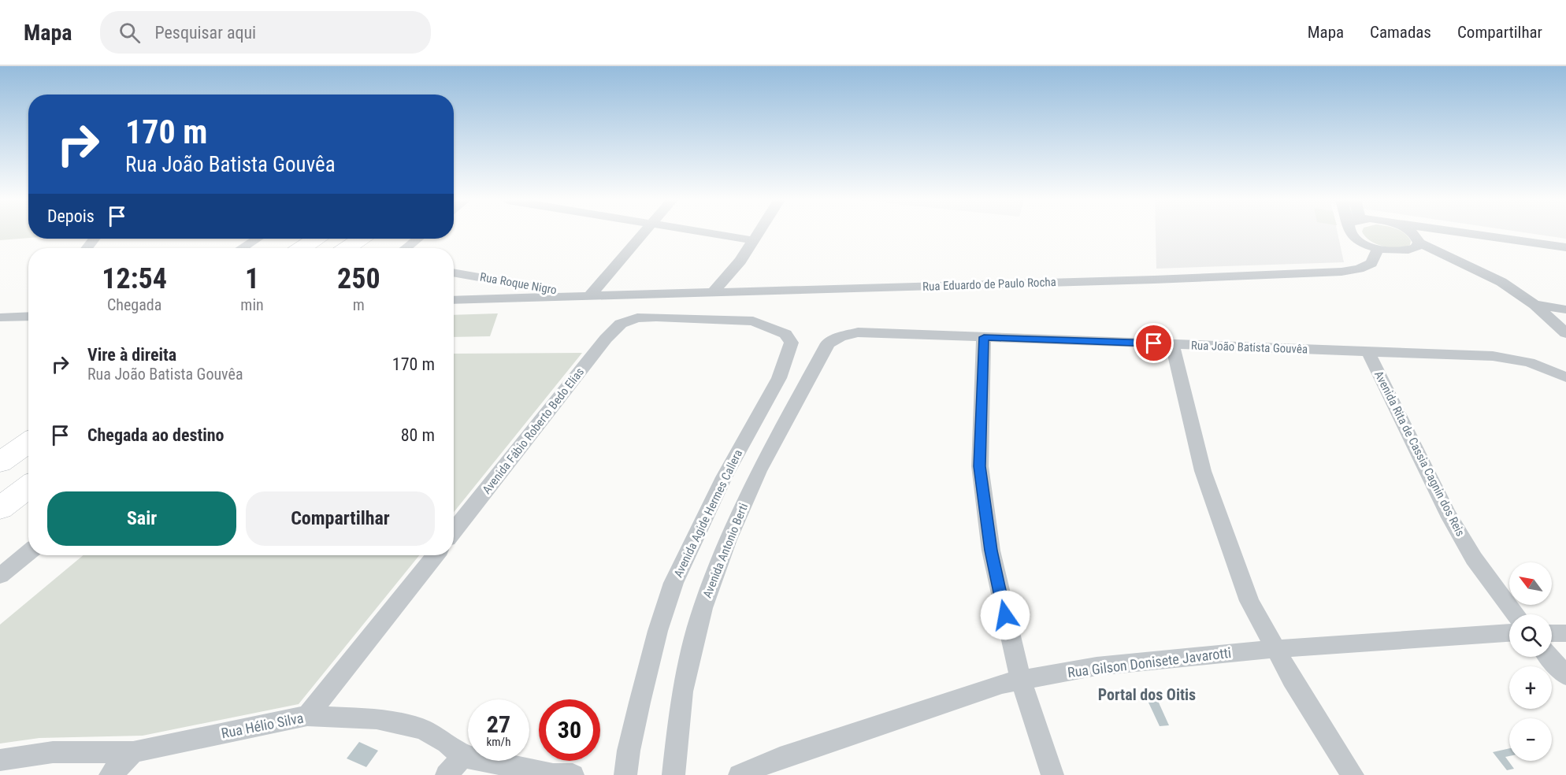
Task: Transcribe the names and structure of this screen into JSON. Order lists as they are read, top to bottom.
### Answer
{
  "streets": {
    "street": [
      "Rua Roque Nigro",
      "Rua Eduardo de Paulo Rocha",
      "Rua João Batista Gouvêa",
      "Avenida Fábio Roberto Bedo Elias",
      "Avenida Rita de Cassia Cagnin dos Reis",
      "Avenida Agide Hermes Callera",
      "Avenida Antonio Berti",
      "Rua Gilson Donisete Javarotti",
      "Rua Hélio Silva"
    ]
  },
  "crossings": [
    ["Rua Roque Nigro", "Rua Eduardo de Paulo Rocha"],
    ["Rua João Batista Gouvêa", "Avenida Rita de Cassia Cagnin dos Reis"],
    ["Rua João Batista Gouvêa", "Avenida Antonio Berti"],
    ["Avenida Fábio Roberto Bedo Elias", "Avenida Agide Hermes Callera"]
  ],
  "districts": ["Portal dos Oitis"],
  "north": "top left",
  "page": {
    "header": "Mapa",
    "search": "Pesquisar aqui",
    "nav": ["Mapa", "Camadas", "Compartilhar"],
    "turn": ["170 m", "Rua João Batista Gouvêa"],
    "then": "Depois",
    "eta": [
      "12:54",
      "Chegada",
      "1",
      "min",
      "250",
      "m"
    ],
    "list": [
      {
        "name": "Vire à direita",
        "note": "Rua João Batista Gouvêa",
        "value": "170 m"
      },
      {
        "name": "Chegada ao destino",
        "value": "80 m"
      }
    ],
    "buttons": ["Sair", "Compartilhar"],
    "map_buttons": ["+", "−"],
    "speed": "27 km/h",
    "limit": "30"
  }
}
